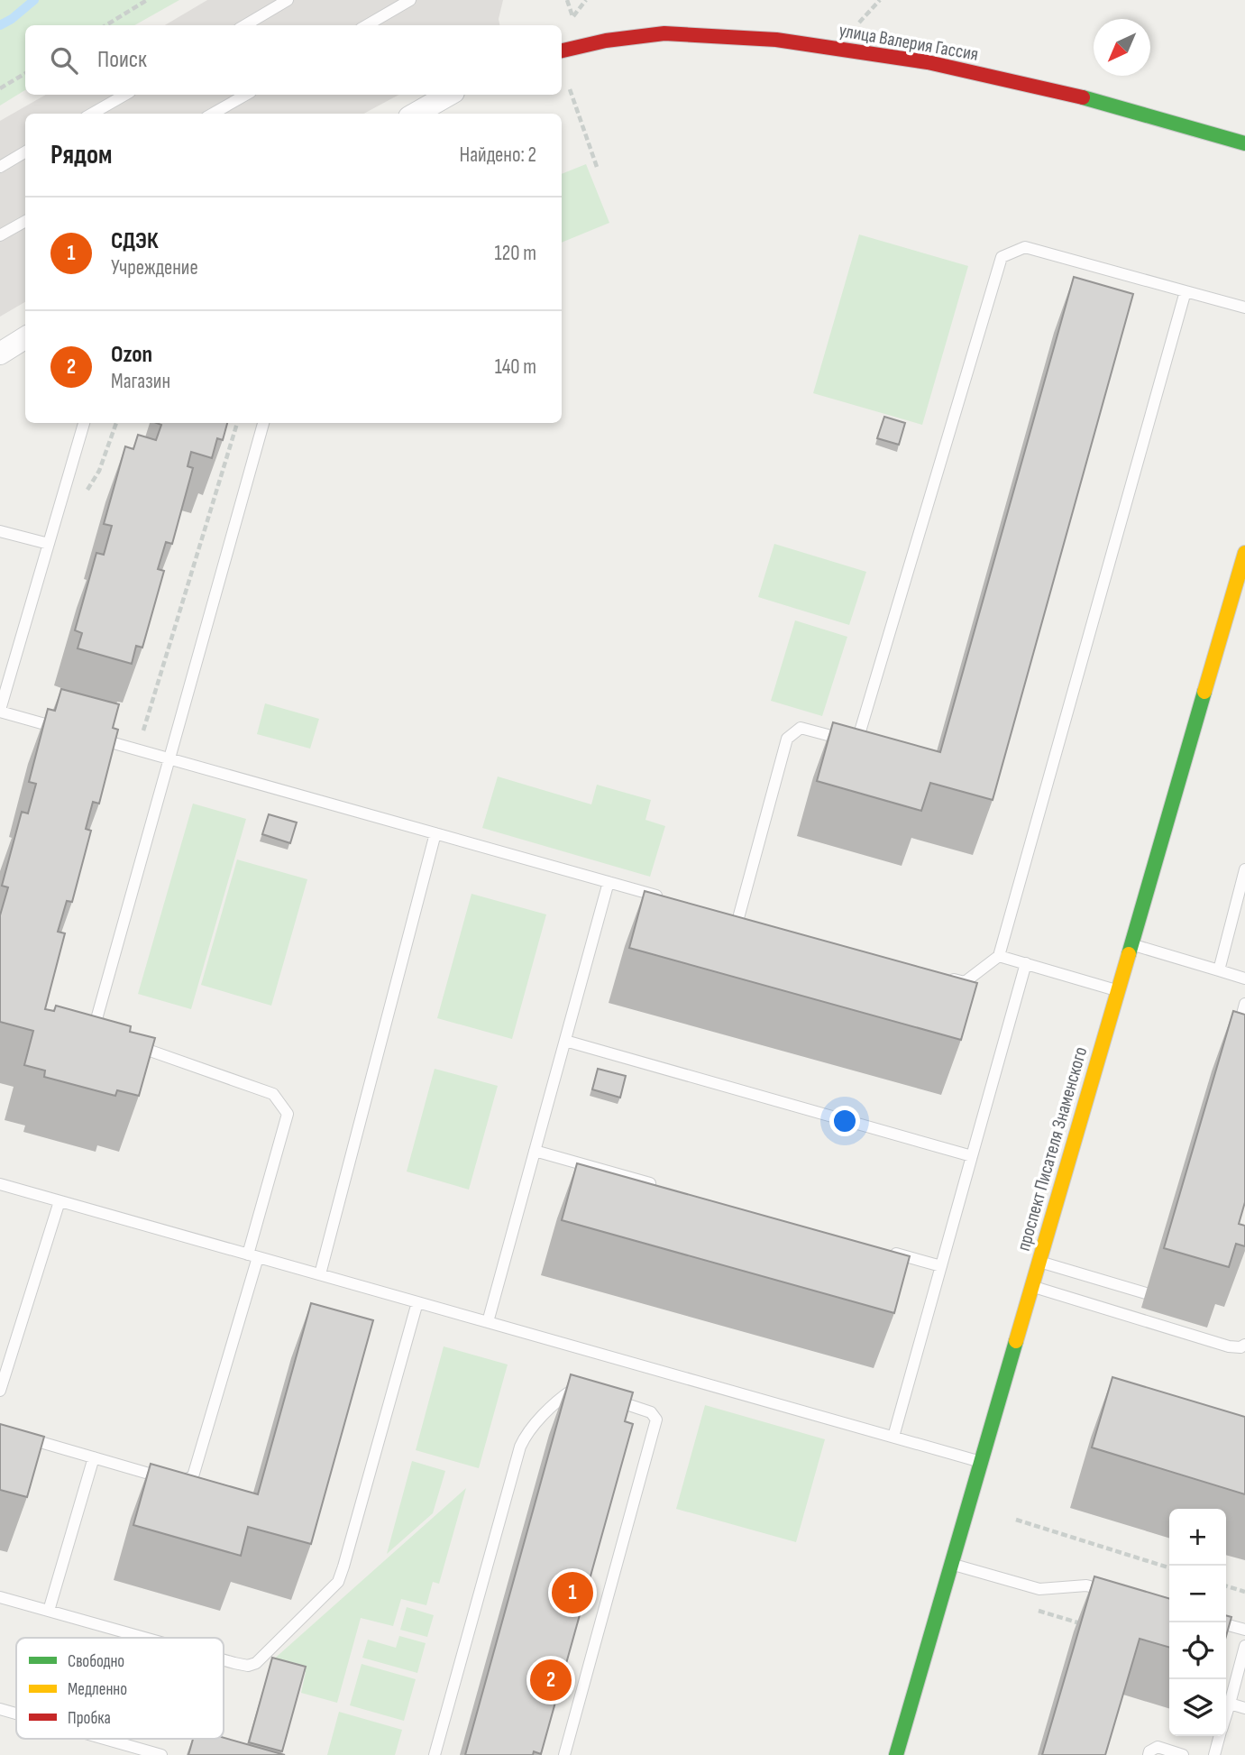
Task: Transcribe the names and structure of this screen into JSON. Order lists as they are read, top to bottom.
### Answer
{
  "streets": {
    "street": ["улица Валерия Гассия", "проспект Писателя Знаменского"]
  },
  "legend": ["Свободно", "Медленно", "Пробка"],
  "north": "bottom left",
  "page": {
    "search": "Поиск",
    "heading": ["Рядом", "Найдено: 2"],
    "list": [
      {
        "mark": "1",
        "name": "СДЭК",
        "note": "Учреждение",
        "value": "120 m"
      },
      {
        "mark": "2",
        "name": "Ozon",
        "note": "Магазин",
        "value": "140 m"
      }
    ],
    "map_buttons": ["+", "−"],
    "pins": ["1", "2"]
  }
}
